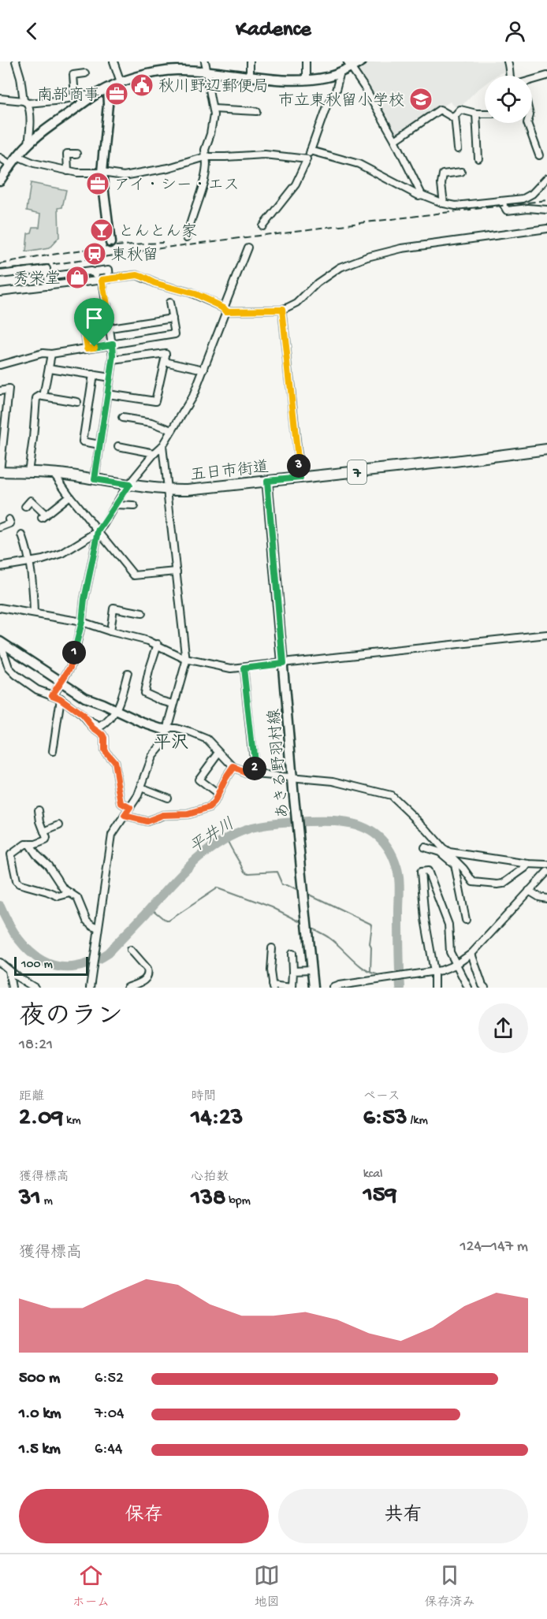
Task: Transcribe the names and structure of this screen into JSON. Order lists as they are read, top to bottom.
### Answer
{
  "streets": {
    "main road": ["五日市街道", "7", "あきる野羽村線"]
  },
  "crossings": [
    ["五日市街道", "あきる野羽村線"]
  ],
  "districts": ["平沢"],
  "water": ["平井川"],
  "places": {
    "public building": ["秋川野辺郵便局"],
    "office": ["南部商事", "アイ・シー・エス"],
    "school or university": ["市立東秋留小学校"],
    "bar": ["とんとん家"],
    "station": ["東秋留"],
    "shop": ["秀栄堂"]
  },
  "scale_bar": "100 m",
  "page": {
    "header": "Kadence",
    "pins": ["3", "1", "2"],
    "scale": "100 m",
    "heading": ["夜のラン", "18:21"],
    "stats": [
      ["距離", "2.09 km"],
      ["時間", "14:23"],
      ["ペース", "6:53 /km"],
      ["獲得標高", "31 m"],
      ["心拍数", "138 bpm"],
      ["kcal", "159"]
    ],
    "chart": ["獲得標高", "124–147 m"],
    "list": [
      {
        "name": "500 m",
        "note": "6:52"
      },
      {
        "name": "1.0 km",
        "note": "7:04"
      },
      {
        "name": "1.5 km",
        "note": "6:44"
      }
    ],
    "buttons": ["保存", "共有"],
    "tabs": ["ホーム", "地図", "保存済み"]
  }
}
